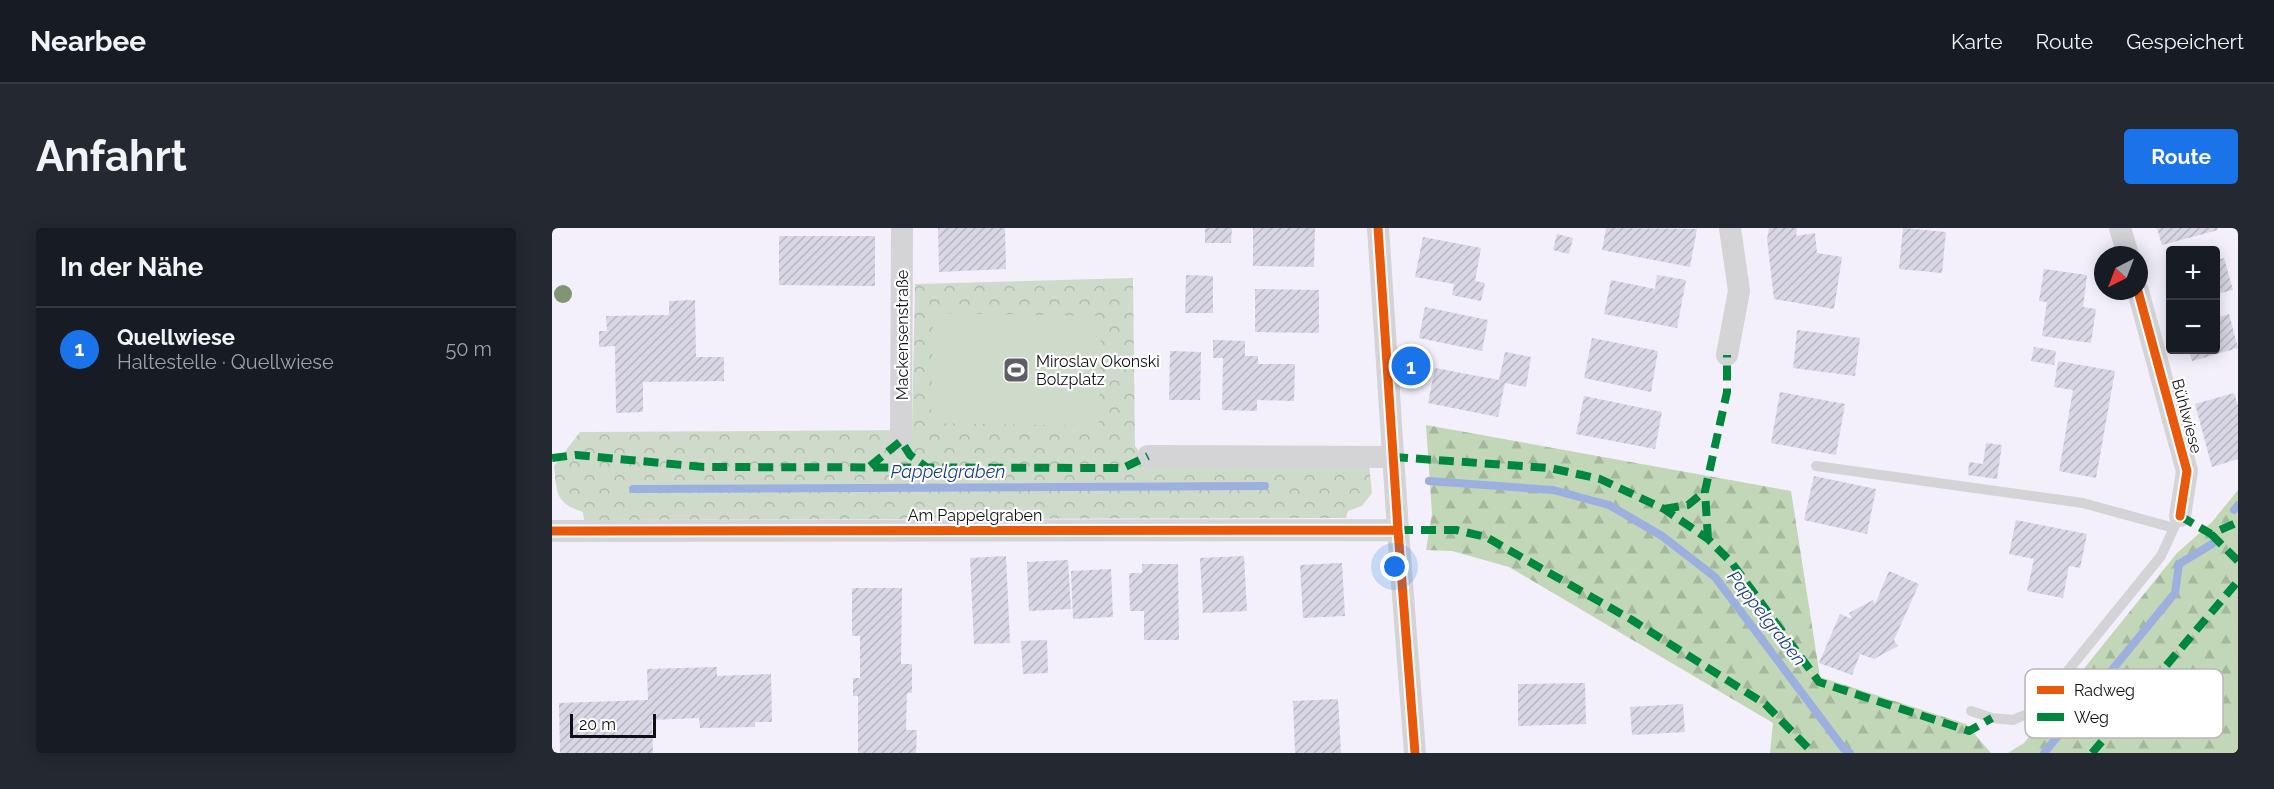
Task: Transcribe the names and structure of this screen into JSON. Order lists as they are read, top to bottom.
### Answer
{
  "streets": {
    "street": ["Mackensenstraße", "Bühlwiese", "Am Pappelgraben"]
  },
  "water": ["Pappelgraben"],
  "places": {
    "sports": ["Miroslav Okonski Bolzplatz"]
  },
  "legend": ["Radweg", "Weg"],
  "scale_bar": "20 m",
  "north": "bottom left",
  "page": {
    "header": "Nearbee",
    "nav": ["Karte", "Route", "Gespeichert"],
    "buttons": "Route",
    "title": "Anfahrt",
    "heading": "In der Nähe",
    "map_buttons": ["+", "−"],
    "list": [
      {
        "mark": "1",
        "name": "Quellwiese",
        "note": "Haltestelle · Quellwiese",
        "value": "50 m"
      }
    ],
    "pins": "1",
    "scale": "20 m"
  }
}
